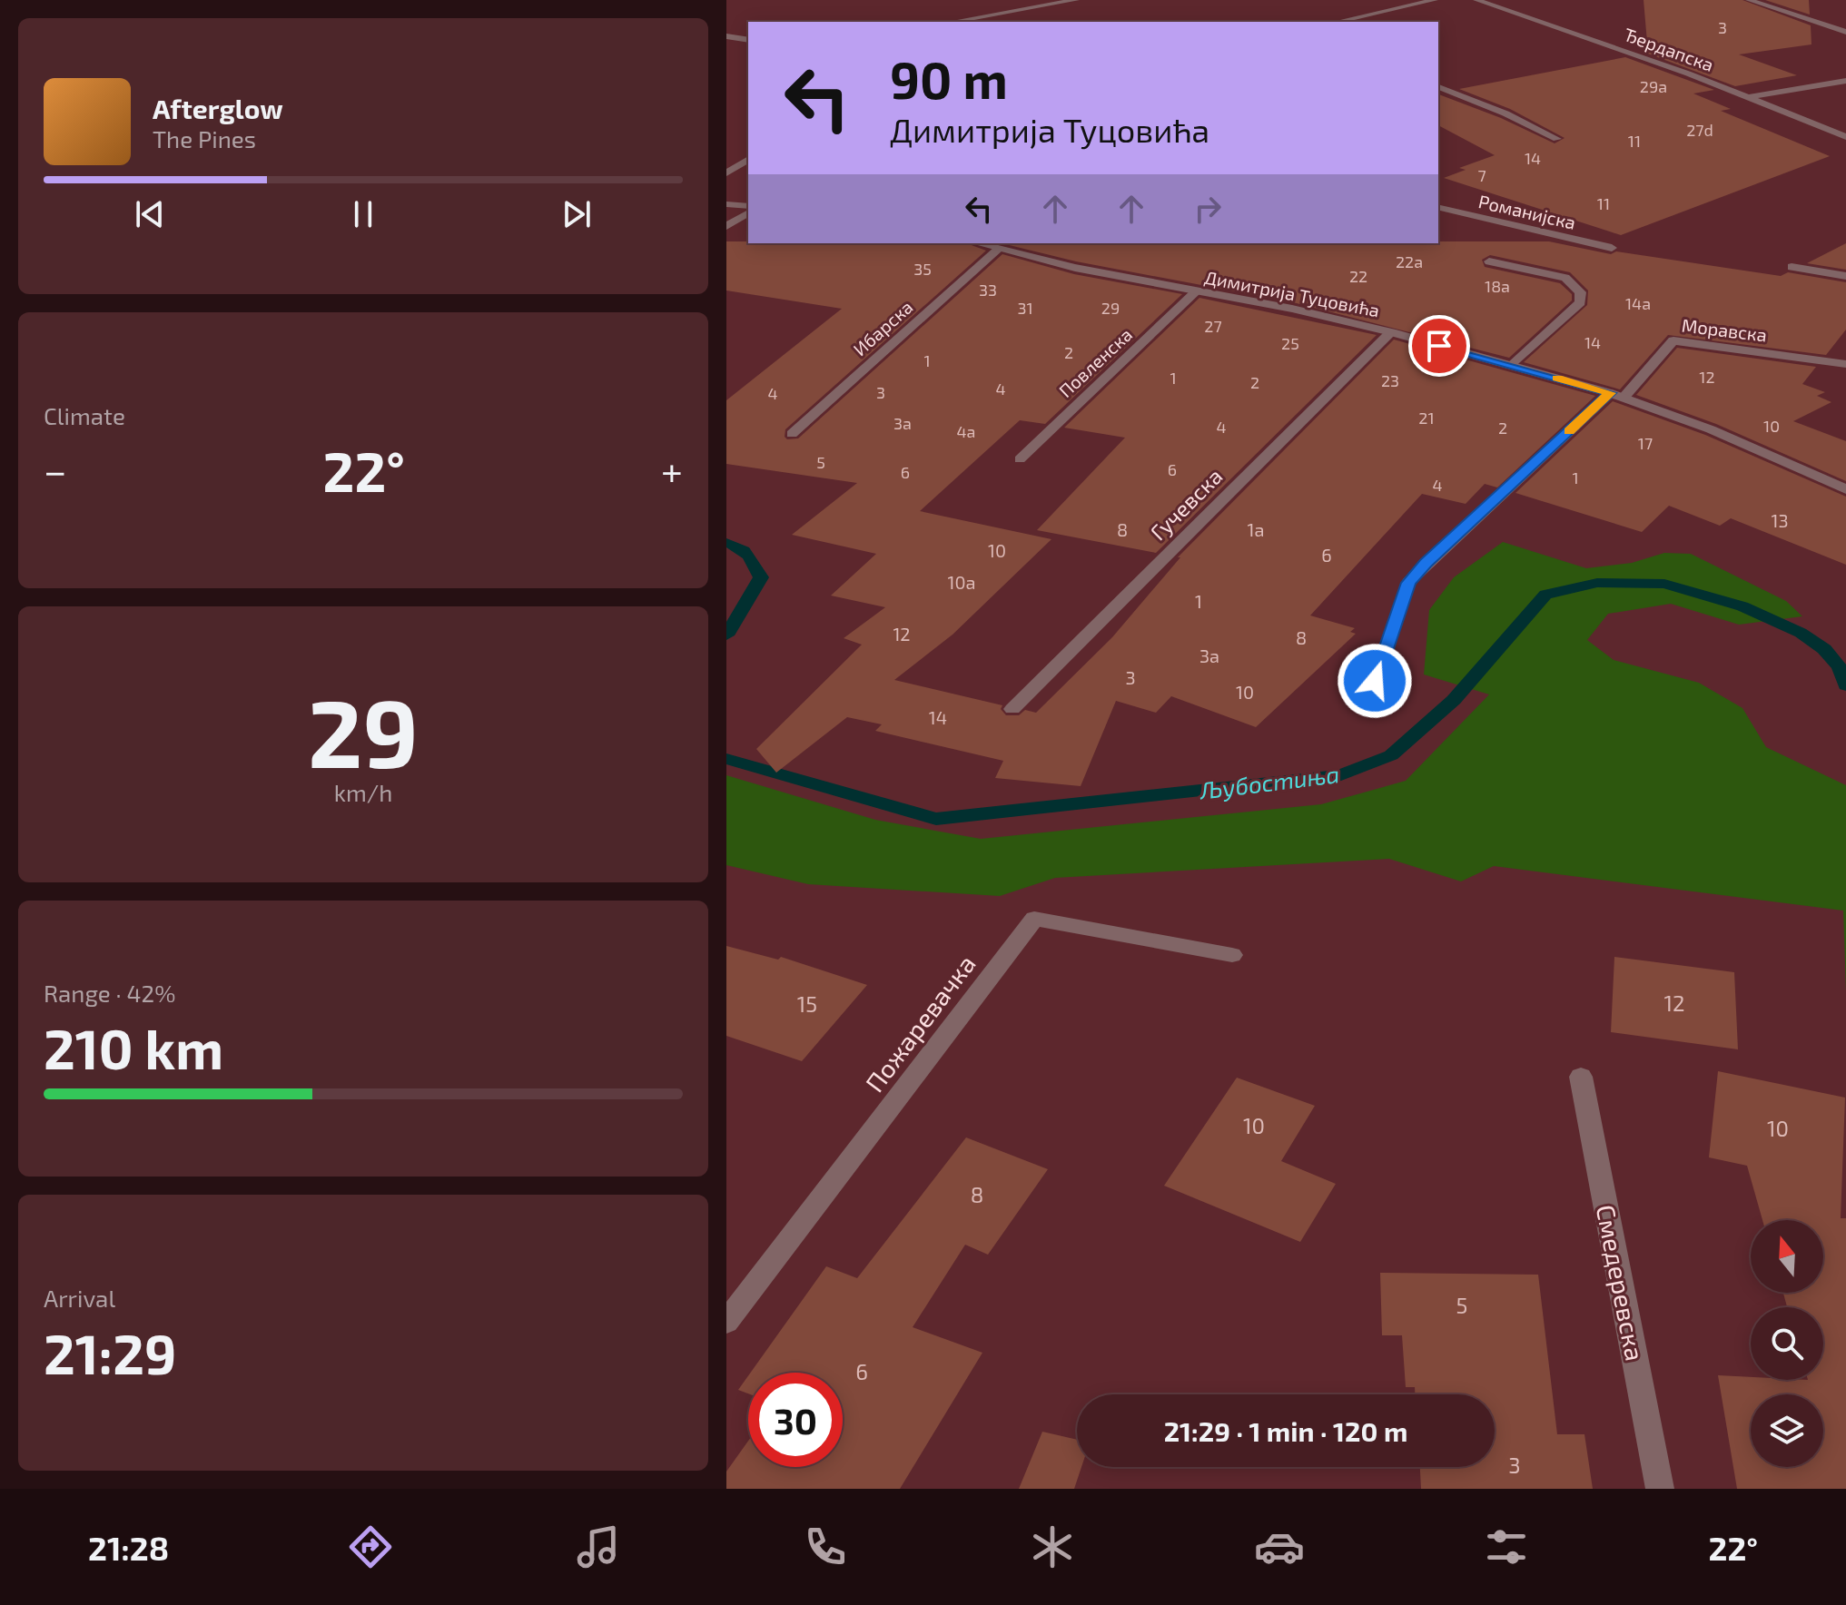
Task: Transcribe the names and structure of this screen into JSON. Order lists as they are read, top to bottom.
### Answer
{
  "streets": {
    "street": [
      "Ђердапска",
      "Романијска",
      "Димитрија Туцовића",
      "Ибарска",
      "Моравска",
      "Повленска",
      "Гучевска",
      "Пожаревачка",
      "Смедеревска"
    ]
  },
  "crossings": [
    ["Димитрија Туцовића", "Ибарска"],
    ["Димитрија Туцовића", "Моравска"],
    ["Димитрија Туцовића", "Повленска"],
    ["Димитрија Туцовића", "Гучевска"]
  ],
  "water": ["Љубостиња"],
  "house_numbers": [
    "3",
    "29a",
    "27d",
    "11",
    "14",
    "7",
    "11",
    "22a",
    "35",
    "22",
    "18a",
    "33",
    "14a",
    "31",
    "29",
    "27",
    "14",
    "25",
    "2",
    "1",
    "12",
    "1",
    "23",
    "2",
    "4",
    "3",
    "4",
    "21",
    "3a",
    "10",
    "4",
    "2",
    "4a",
    "17",
    "5",
    "6",
    "6",
    "1",
    "4",
    "13",
    "8",
    "1a",
    "10",
    "6",
    "10a",
    "1",
    "12",
    "8",
    "3a",
    "3",
    "10",
    "14",
    "12",
    "15",
    "10",
    "10",
    "8",
    "5",
    "6",
    "3"
  ],
  "north": "top",
  "page": {
    "turn": ["90 m", "Димитрија Туцовића"],
    "song": ["Afterglow", "The Pines"],
    "tile": [
      "Climate",
      ["29", "km/h"],
      ["Range · 42%", "210 km"],
      ["Arrival", "21:29"]
    ],
    "heat": ["−", "22°", "+"],
    "limit": "30",
    "trip": "21:29 · 1 min · 120 m",
    "tabs": ["21:28", "22°"]
  }
}
